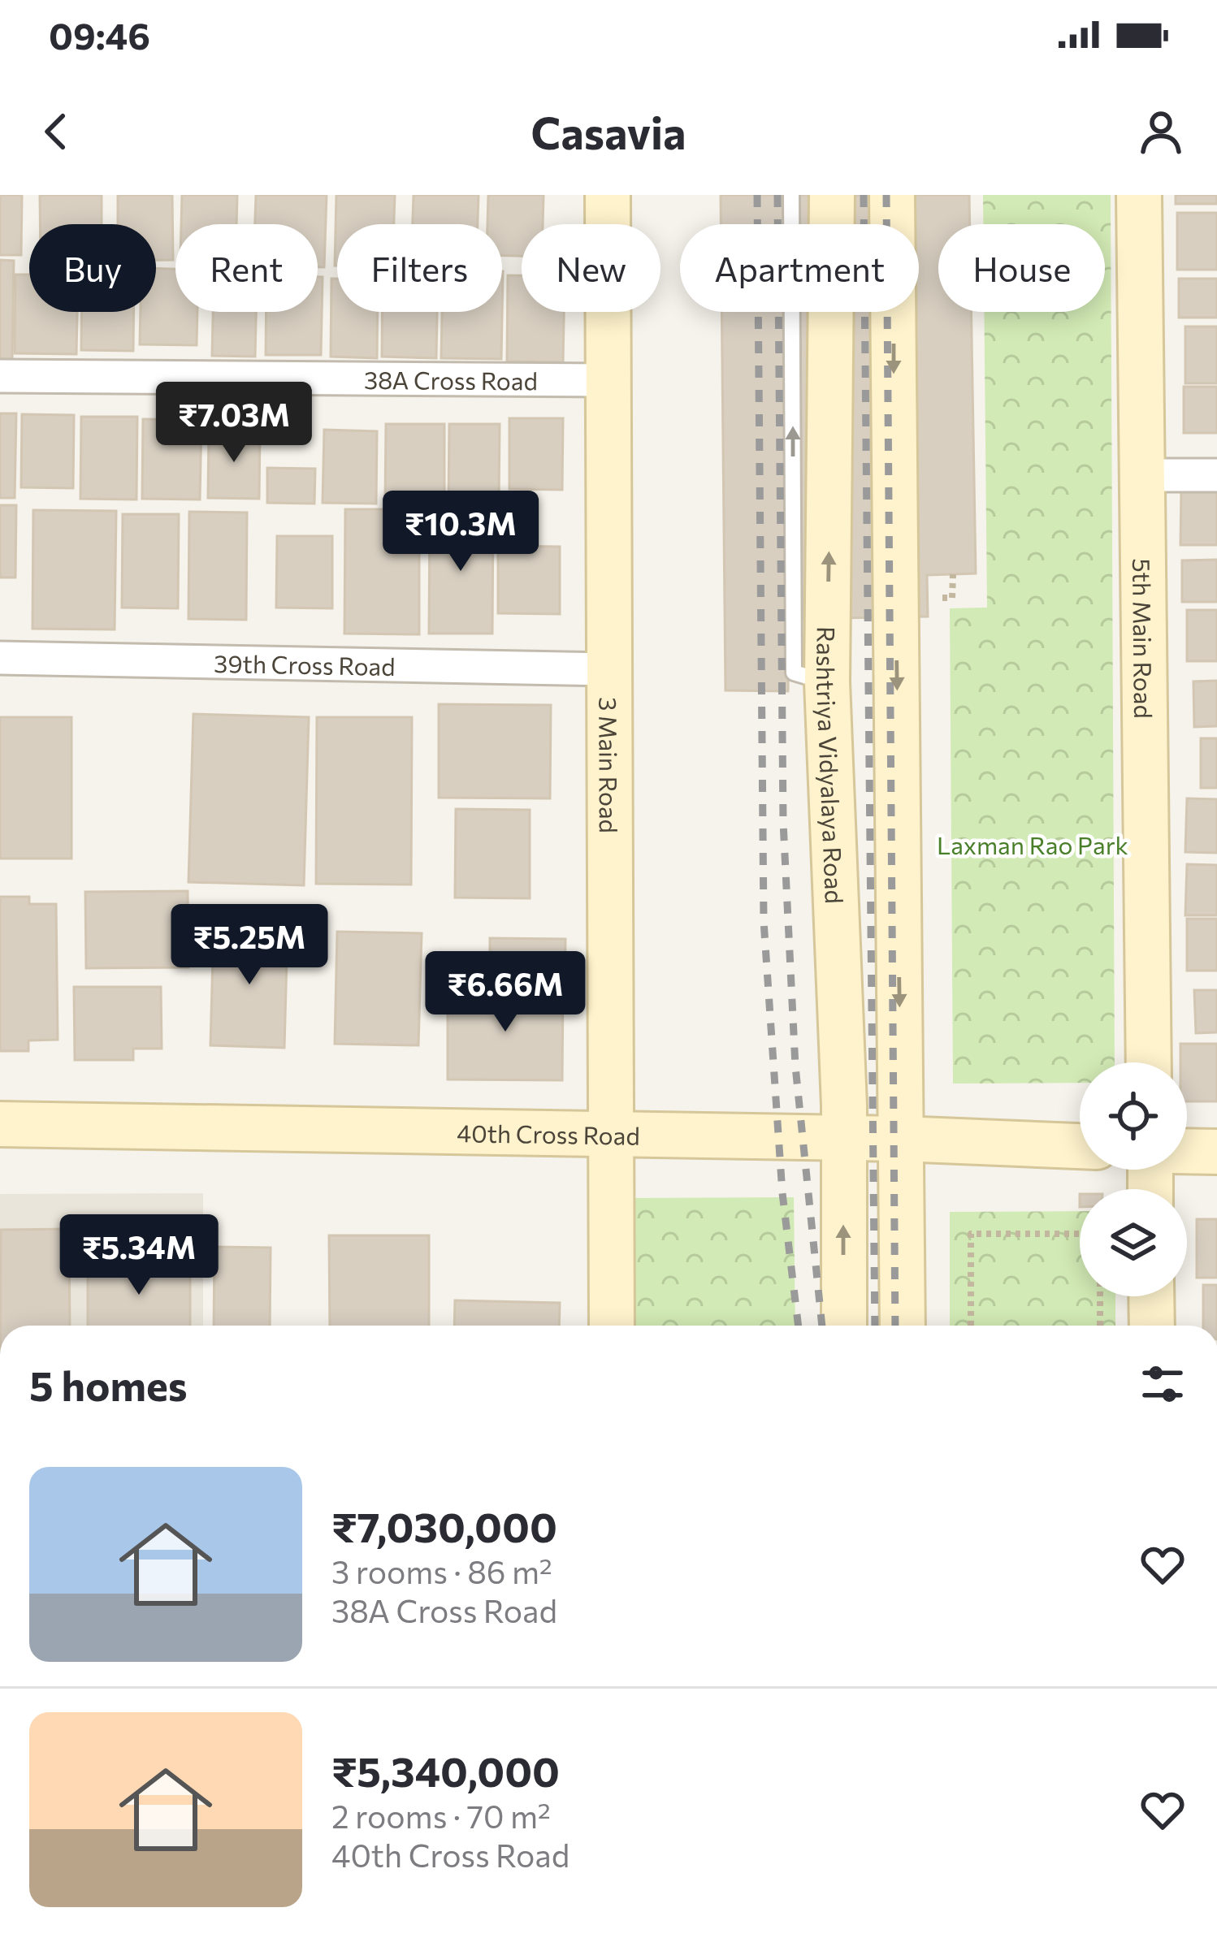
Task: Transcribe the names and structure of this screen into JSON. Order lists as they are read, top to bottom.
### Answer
{
  "streets": {
    "street": [
      "38A Cross Road",
      "5th Main Road",
      "39th Cross Road",
      "3 Main Road",
      "Rashtriya Vidyalaya Road",
      "40th Cross Road"
    ]
  },
  "crossings": [
    ["38A Cross Road", "3 Main Road"],
    ["39th Cross Road", "3 Main Road"],
    ["3 Main Road", "40th Cross Road"],
    ["Rashtriya Vidyalaya Road", "40th Cross Road"]
  ],
  "parks": ["Laxman Rao Park"],
  "page": {
    "status": "09:46",
    "header": "Casavia",
    "chip": [
      "Buy",
      "Rent",
      "Filters",
      "New",
      "Apartment",
      "House"
    ],
    "price": [
      "₹7.03M",
      "₹10.3M",
      "₹5.25M",
      "₹6.66M",
      "₹5.34M"
    ],
    "heading": "5 homes",
    "list": [
      {
        "name": "₹7,030,000",
        "note": "3 rooms · 86 m² · 38A Cross Road"
      },
      {
        "name": "₹5,340,000",
        "note": "2 rooms · 70 m² · 40th Cross Road"
      }
    ]
  }
}
